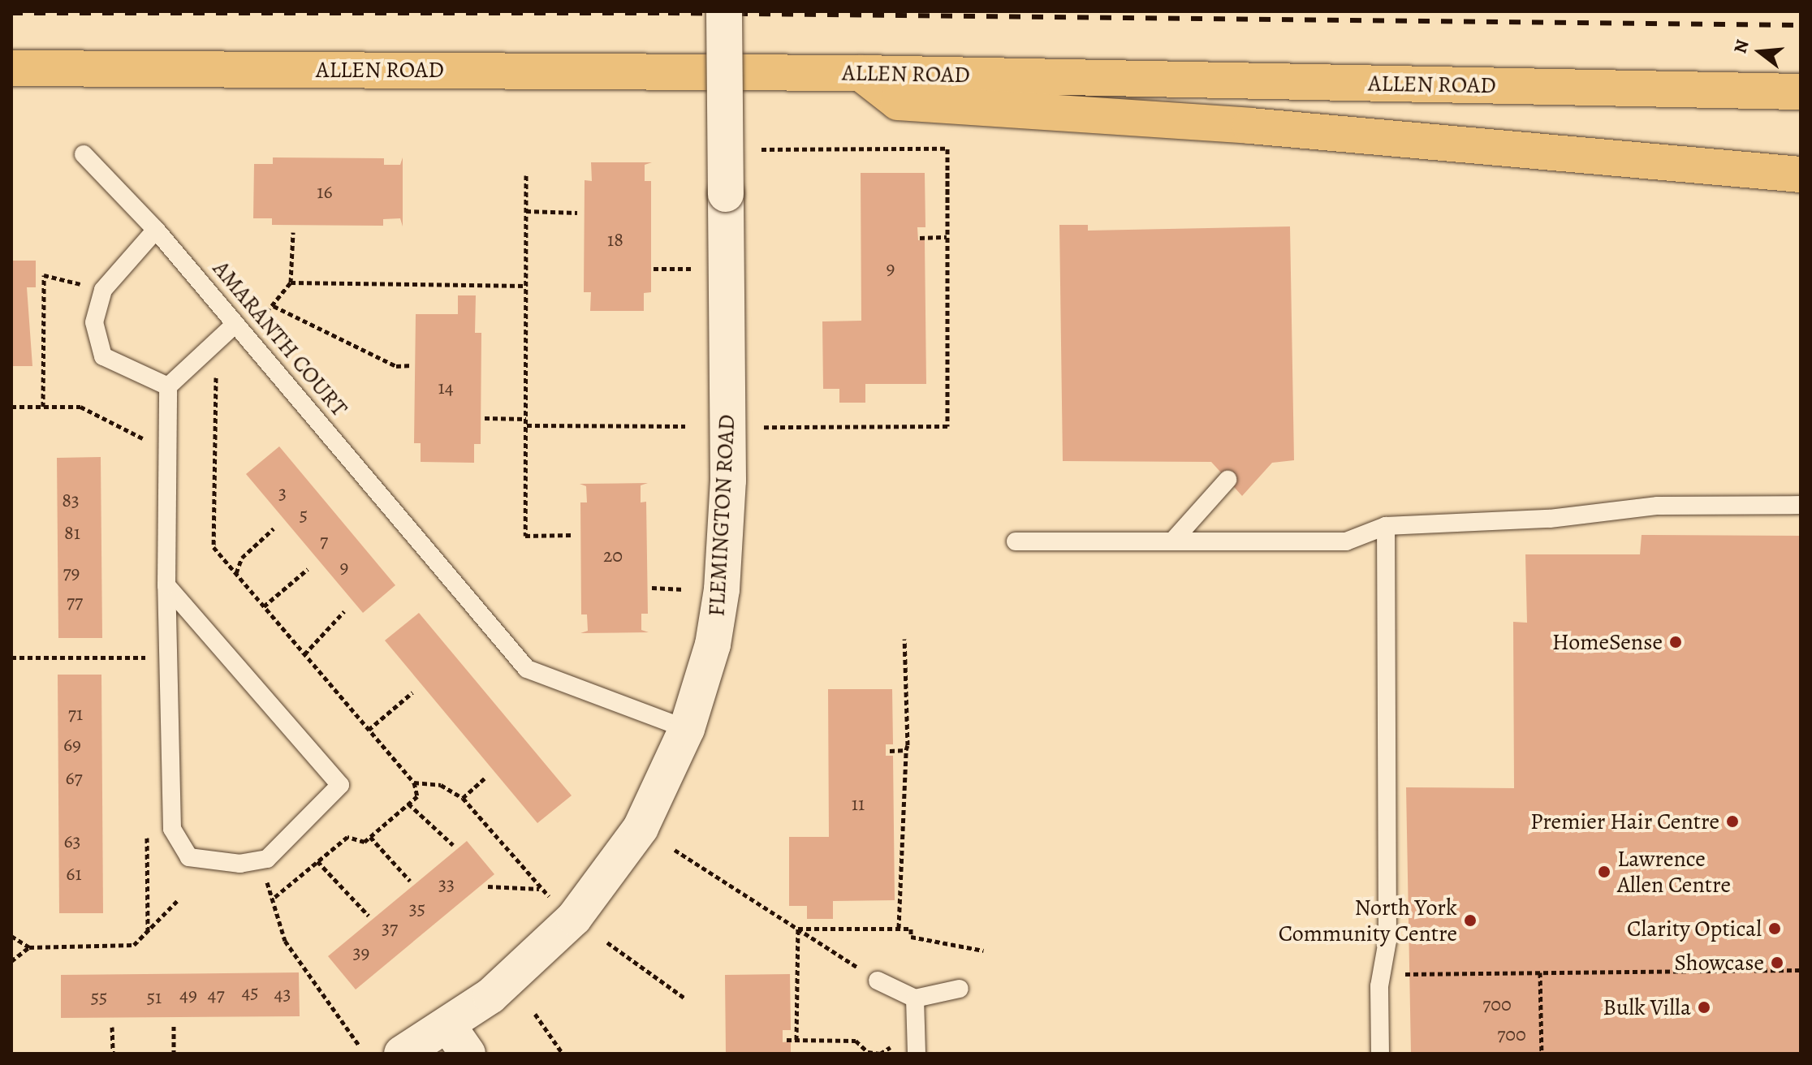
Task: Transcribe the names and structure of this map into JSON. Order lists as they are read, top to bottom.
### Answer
{
  "streets": {
    "highway": ["ALLEN ROAD"],
    "street": ["FLEMINGTON ROAD"],
    "lane": ["AMARANTH COURT"]
  },
  "crossings": [
    ["AMARANTH COURT", "FLEMINGTON ROAD"]
  ],
  "places": [
    "HomeSense",
    "Premier Hair Centre",
    "Lawrence Allen Centre",
    "North York Community Centre",
    "Clarity Optical",
    "Showcase",
    "Bulk Villa"
  ],
  "house_numbers": [
    "16",
    "18",
    "9",
    "14",
    "3",
    "83",
    "5",
    "81",
    "7",
    "20",
    "9",
    "79",
    "77",
    "71",
    "69",
    "67",
    "11",
    "63",
    "61",
    "33",
    "35",
    "37",
    "39",
    "45",
    "43",
    "49",
    "47",
    "55",
    "51",
    "700",
    "700"
  ],
  "north": "left"
}
